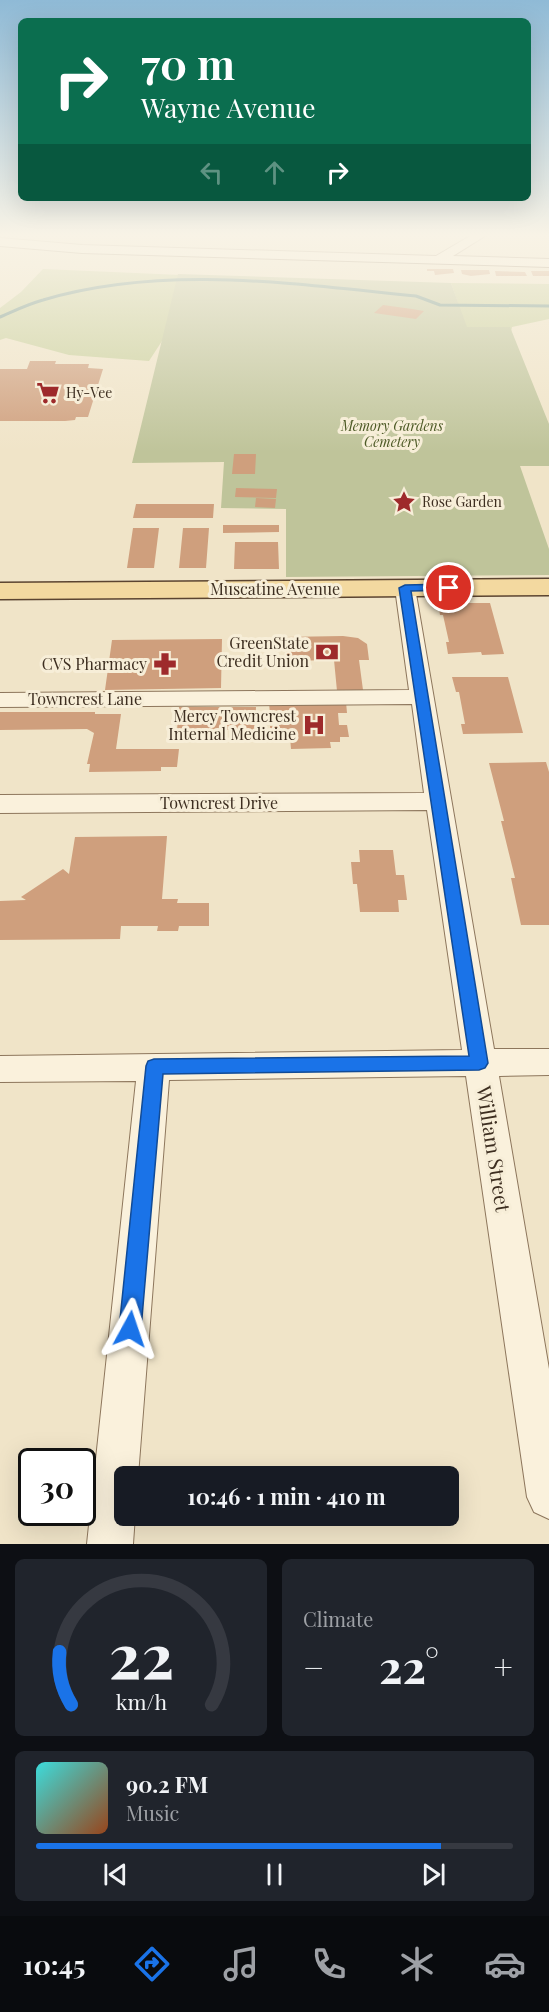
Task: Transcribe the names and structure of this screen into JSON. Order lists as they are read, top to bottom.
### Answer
{
  "streets": {
    "main road": ["Muscatine Avenue"],
    "street": ["Towncrest Lane", "Towncrest Drive", "William Street"]
  },
  "crossings": [
    ["Muscatine Avenue", "William Street"],
    ["Towncrest Lane", "William Street"],
    ["Towncrest Drive", "William Street"]
  ],
  "parks": ["Memory Gardens Cemetery"],
  "places": {
    "supermarket": ["Hy-Vee"],
    "place": ["Rose Garden"],
    "bank": ["GreenState Credit Union"],
    "pharmacy": ["CVS Pharmacy"],
    "hospital": ["Mercy Towncrest Internal Medicine"]
  },
  "page": {
    "turn": ["70 m", "Wayne Avenue"],
    "limit": "30",
    "trip": "10:46 · 1 min · 410 m",
    "tile": "Climate",
    "heat": ["−", "22°", "+"],
    "song": ["90.2 FM", "Music"],
    "tabs": "10:45",
    "gauge": ["22", "km/h"]
  }
}
